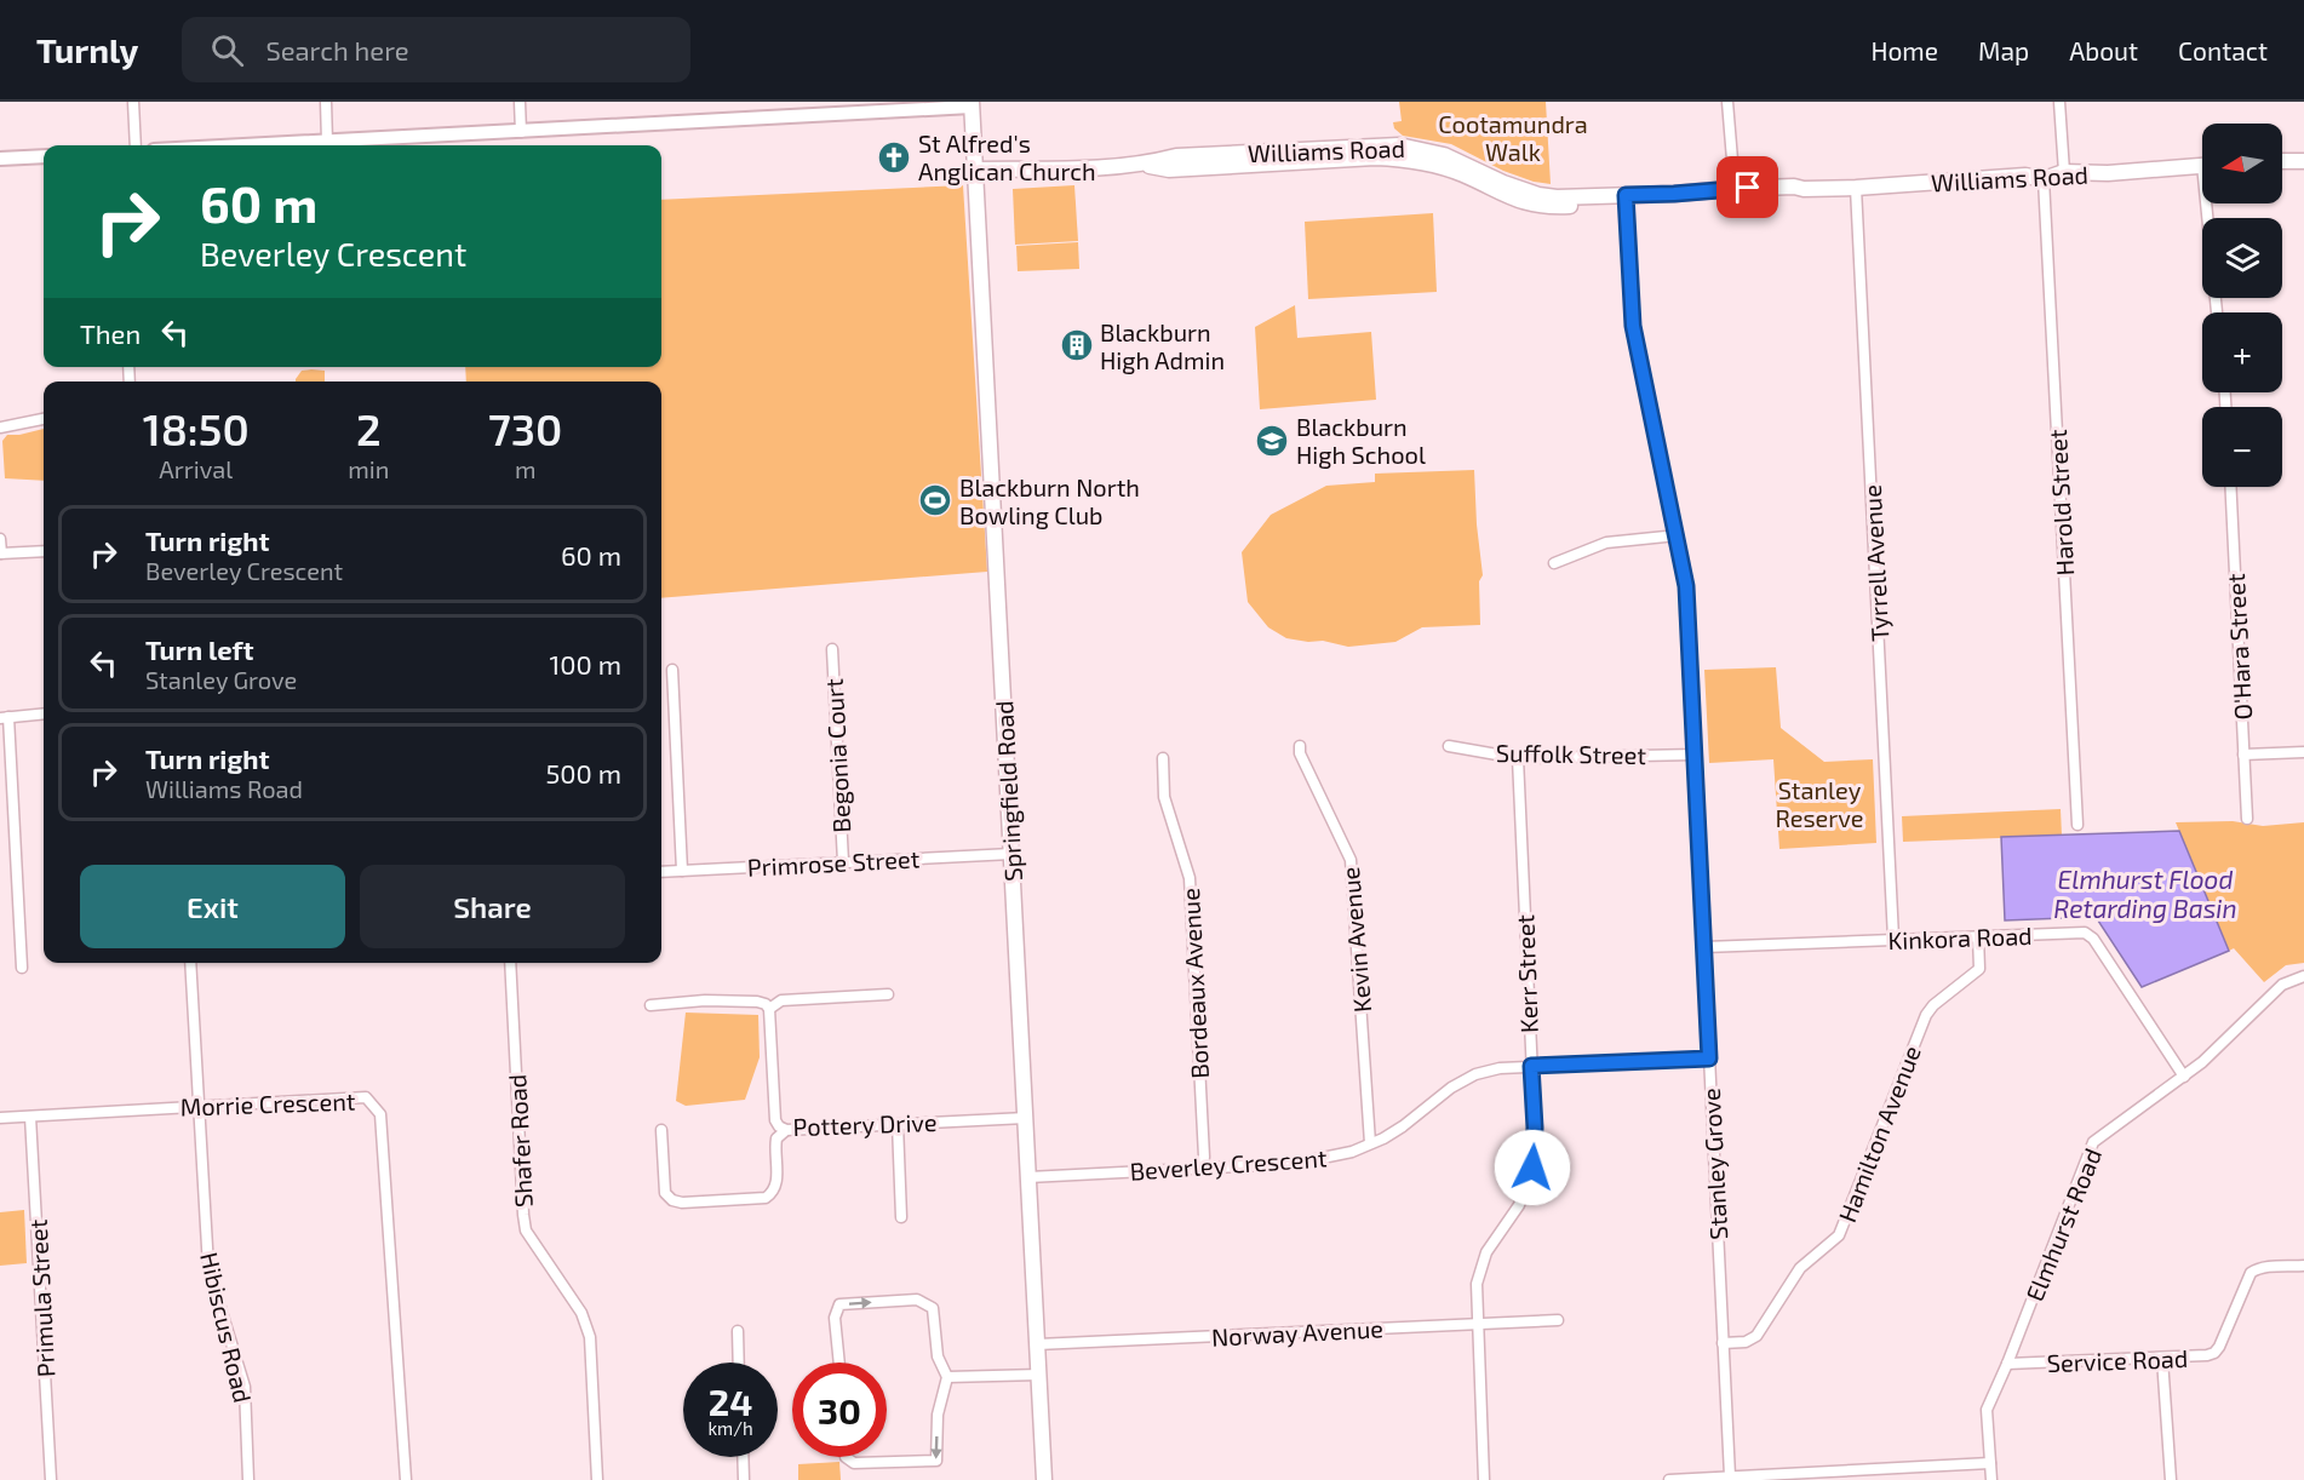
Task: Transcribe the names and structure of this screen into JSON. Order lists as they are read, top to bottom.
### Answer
{
  "streets": {
    "main road": ["Williams Road", "Springfield Road"],
    "street": [
      "Harold Street",
      "Tyrrell Avenue",
      "O'Hara Street",
      "Suffolk Street",
      "Begonia Court",
      "Primrose Street",
      "Kinkora Road",
      "Kevin Avenue",
      "Kerr Street",
      "Bordeaux Avenue",
      "Morrie Crescent",
      "Pottery Drive",
      "Hamilton Avenue",
      "Shafer Road",
      "Beverley Crescent",
      "Stanley Grove",
      "Elmhurst Road",
      "Primula Street",
      "Hibiscus Road",
      "Norway Avenue",
      "Service Road"
    ]
  },
  "crossings": [
    ["Williams Road", "Harold Street"],
    ["Williams Road", "Tyrrell Avenue"],
    ["Williams Road", "Springfield Road"],
    ["Williams Road", "Stanley Grove"],
    ["Tyrrell Avenue", "Kinkora Road"],
    ["Suffolk Street", "Kerr Street"],
    ["Suffolk Street", "Stanley Grove"],
    ["Begonia Court", "Primrose Street"],
    ["Springfield Road", "Primrose Street"],
    ["Springfield Road", "Pottery Drive"],
    ["Springfield Road", "Beverley Crescent"],
    ["Springfield Road", "Norway Avenue"],
    ["Kinkora Road", "Hamilton Avenue"],
    ["Kinkora Road", "Stanley Grove"],
    ["Kinkora Road", "Elmhurst Road"],
    ["Kevin Avenue", "Beverley Crescent"],
    ["Kerr Street", "Beverley Crescent"],
    ["Kerr Street", "Norway Avenue"],
    ["Bordeaux Avenue", "Beverley Crescent"],
    ["Morrie Crescent", "Primula Street"],
    ["Morrie Crescent", "Hibiscus Road"],
    ["Hamilton Avenue", "Stanley Grove"],
    ["Beverley Crescent", "Stanley Grove"],
    ["Elmhurst Road", "Service Road"]
  ],
  "water": ["Elmhurst Flood Retarding Basin"],
  "parks": ["Cootamundra Walk", "Stanley Reserve"],
  "places": {
    "church": ["St Alfred's Anglican Church"],
    "building": ["Blackburn High Admin"],
    "school or university": ["Blackburn High School"],
    "sports": ["Blackburn North Bowling Club"]
  },
  "north": "left",
  "page": {
    "header": "Turnly",
    "search": "Search here",
    "nav": [
      "Home",
      "Map",
      "About",
      "Contact"
    ],
    "map_buttons": ["+", "−"],
    "turn": ["60 m", "Beverley Crescent"],
    "then": "Then",
    "eta": [
      "18:50",
      "Arrival",
      "2",
      "min",
      "730",
      "m"
    ],
    "list": [
      {
        "name": "Turn right",
        "note": "Beverley Crescent",
        "value": "60 m"
      },
      {
        "name": "Turn left",
        "note": "Stanley Grove",
        "value": "100 m"
      },
      {
        "name": "Turn right",
        "note": "Williams Road",
        "value": "500 m"
      }
    ],
    "buttons": ["Exit", "Share"],
    "speed": "24 km/h",
    "limit": "30"
  }
}
